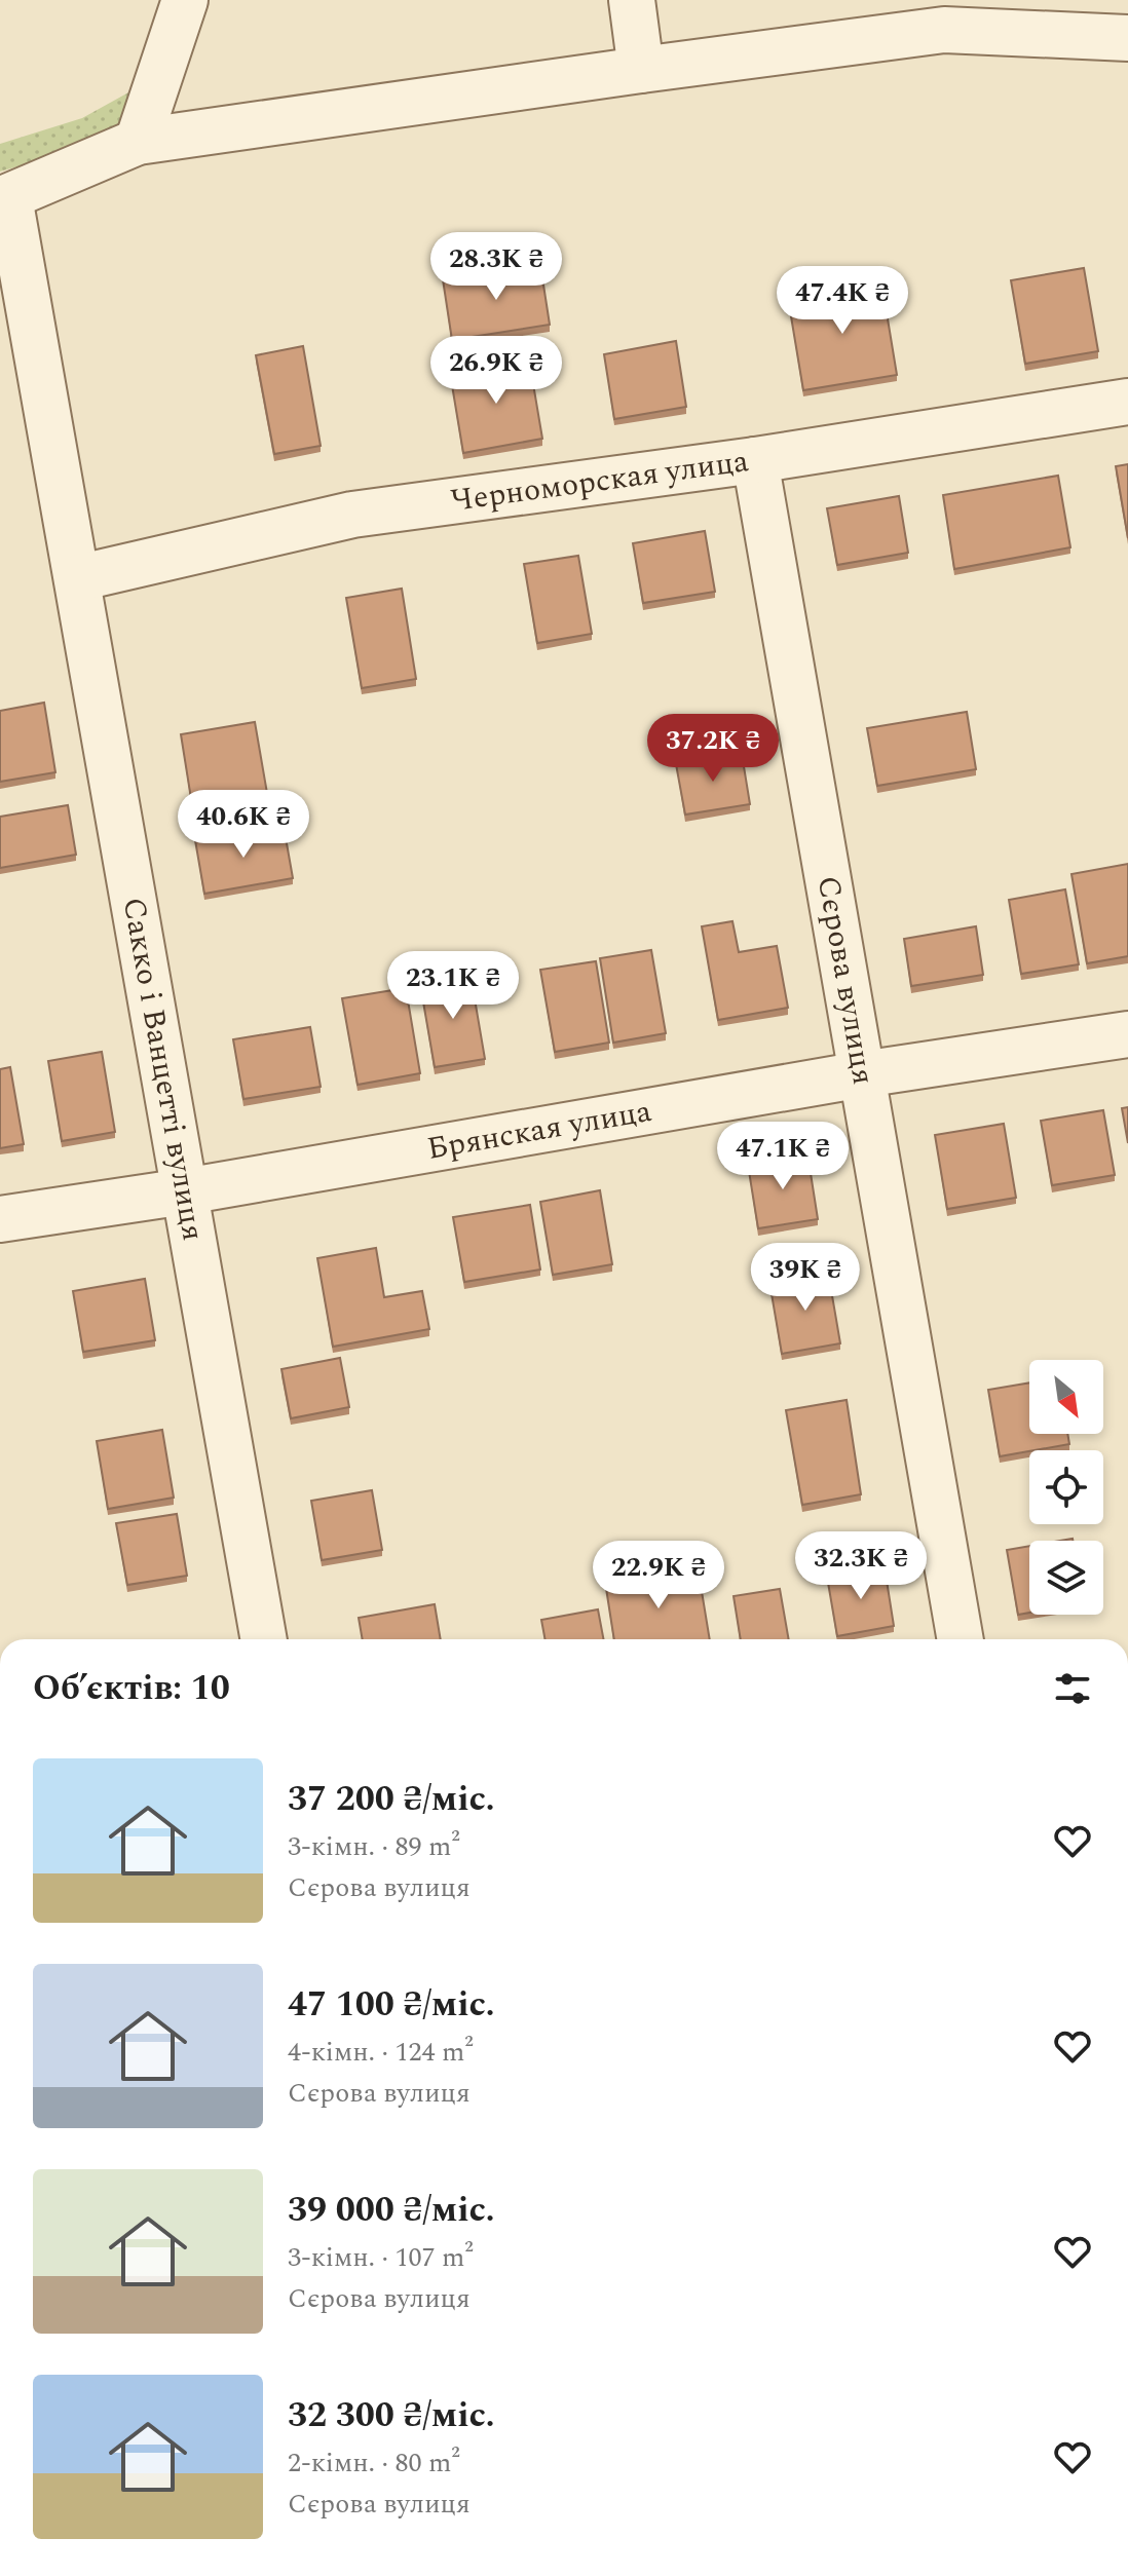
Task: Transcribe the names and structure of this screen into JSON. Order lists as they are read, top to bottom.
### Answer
{
  "streets": {
    "street": [
      "Черноморская улица",
      "Сєрова вулиця",
      "Сакко і Ванцетті вулиця",
      "Брянская улица"
    ]
  },
  "crossings": [
    ["Черноморская улица", "Сєрова вулиця"],
    ["Черноморская улица", "Сакко і Ванцетті вулиця"],
    ["Сєрова вулиця", "Брянская улица"],
    ["Сакко і Ванцетті вулиця", "Брянская улица"]
  ],
  "north": "bottom right",
  "page": {
    "price": [
      "28.3K ₴",
      "47.4K ₴",
      "26.9K ₴",
      "37.2K ₴",
      "40.6K ₴",
      "23.1K ₴",
      "47.1K ₴",
      "39K ₴",
      "32.3K ₴",
      "22.9K ₴"
    ],
    "heading": "Об’єктів: 10",
    "list": [
      {
        "name": "37 200 ₴/міс.",
        "note": "3-кімн. · 89 m² · Сєрова вулиця"
      },
      {
        "name": "47 100 ₴/міс.",
        "note": "4-кімн. · 124 m² · Сєрова вулиця"
      },
      {
        "name": "39 000 ₴/міс.",
        "note": "3-кімн. · 107 m² · Сєрова вулиця"
      },
      {
        "name": "32 300 ₴/міс.",
        "note": "2-кімн. · 80 m² · Сєрова вулиця"
      }
    ]
  }
}
